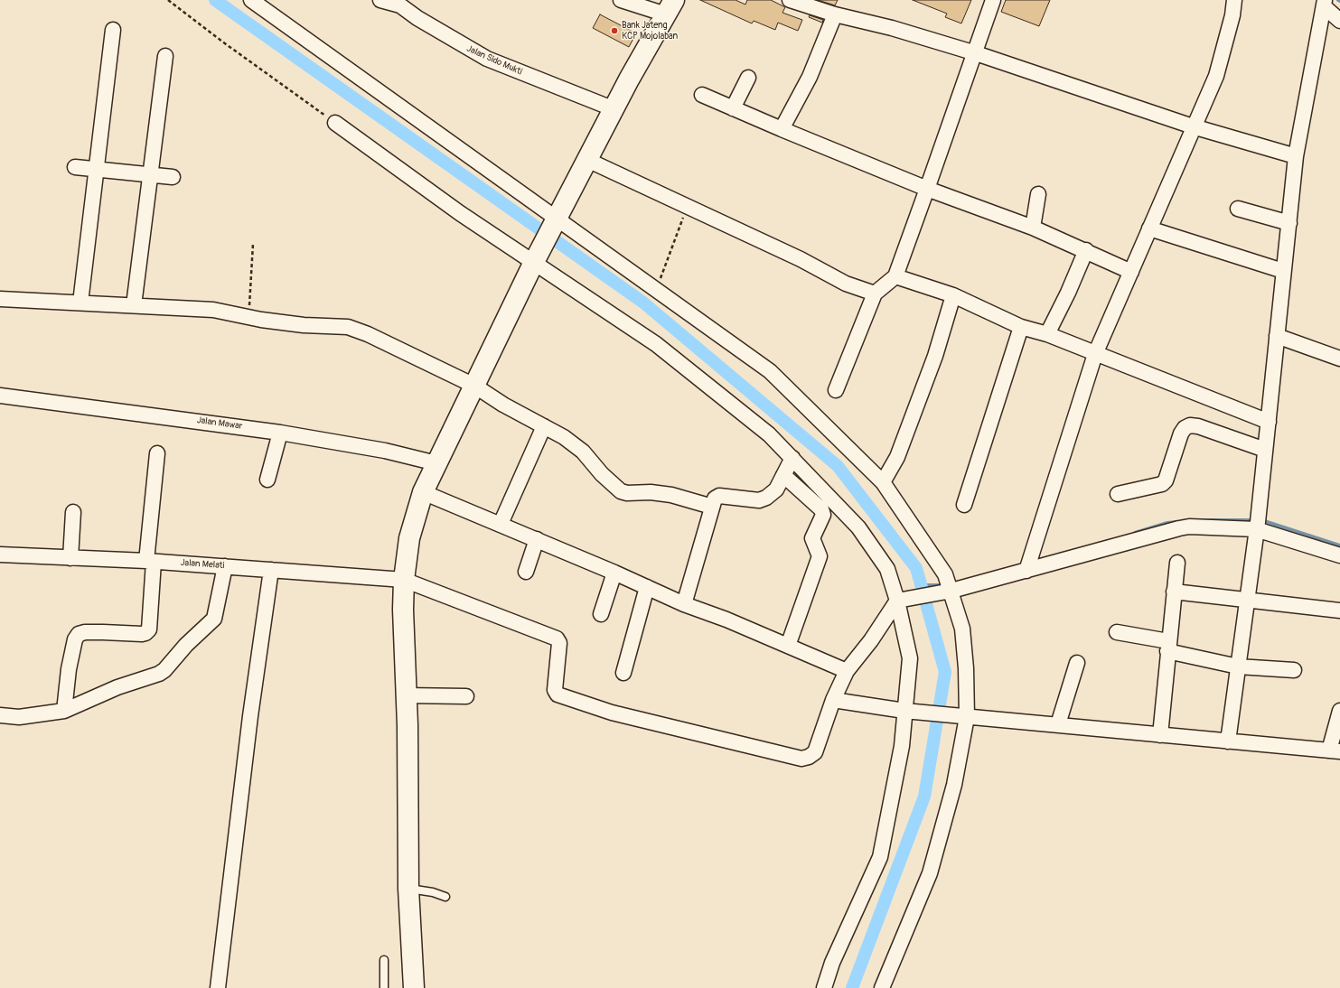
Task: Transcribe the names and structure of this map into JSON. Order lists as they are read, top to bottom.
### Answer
{
  "streets": {
    "street": ["Jalan Sido Mukti", "Jalan Mawar", "Jalan Melati"]
  },
  "places": ["Bank Jateng KCP Mojolaban"]
}
